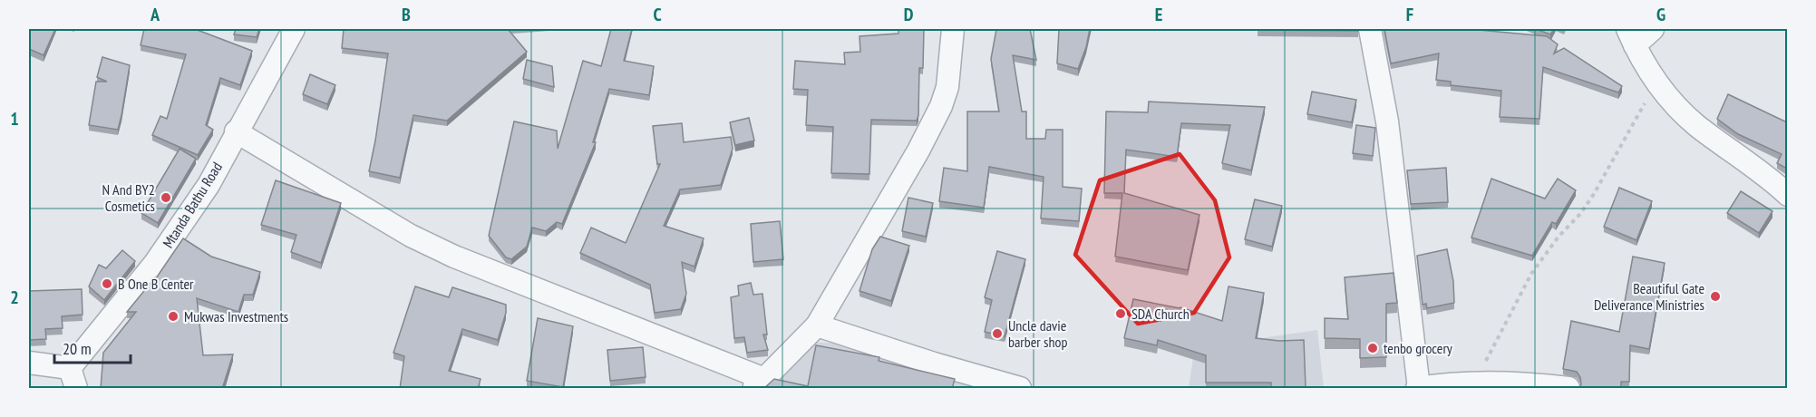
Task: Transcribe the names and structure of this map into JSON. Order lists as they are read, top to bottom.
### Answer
{
  "streets": {
    "street": ["Mtanda Bathu Road"]
  },
  "places": [
    "N And BY2 Cosmetics",
    "B One B Center",
    "Beautiful Gate Deliverance Ministries",
    "SDA Church",
    "Mukwas Investments",
    "Uncle davie barber shop",
    "tenbo grocery"
  ],
  "scale_bar": "20 m",
  "grid": {
    "columns": [
      "A",
      "B",
      "C",
      "D",
      "E",
      "F",
      "G"
    ],
    "rows": ["1", "2"]
  }
}
